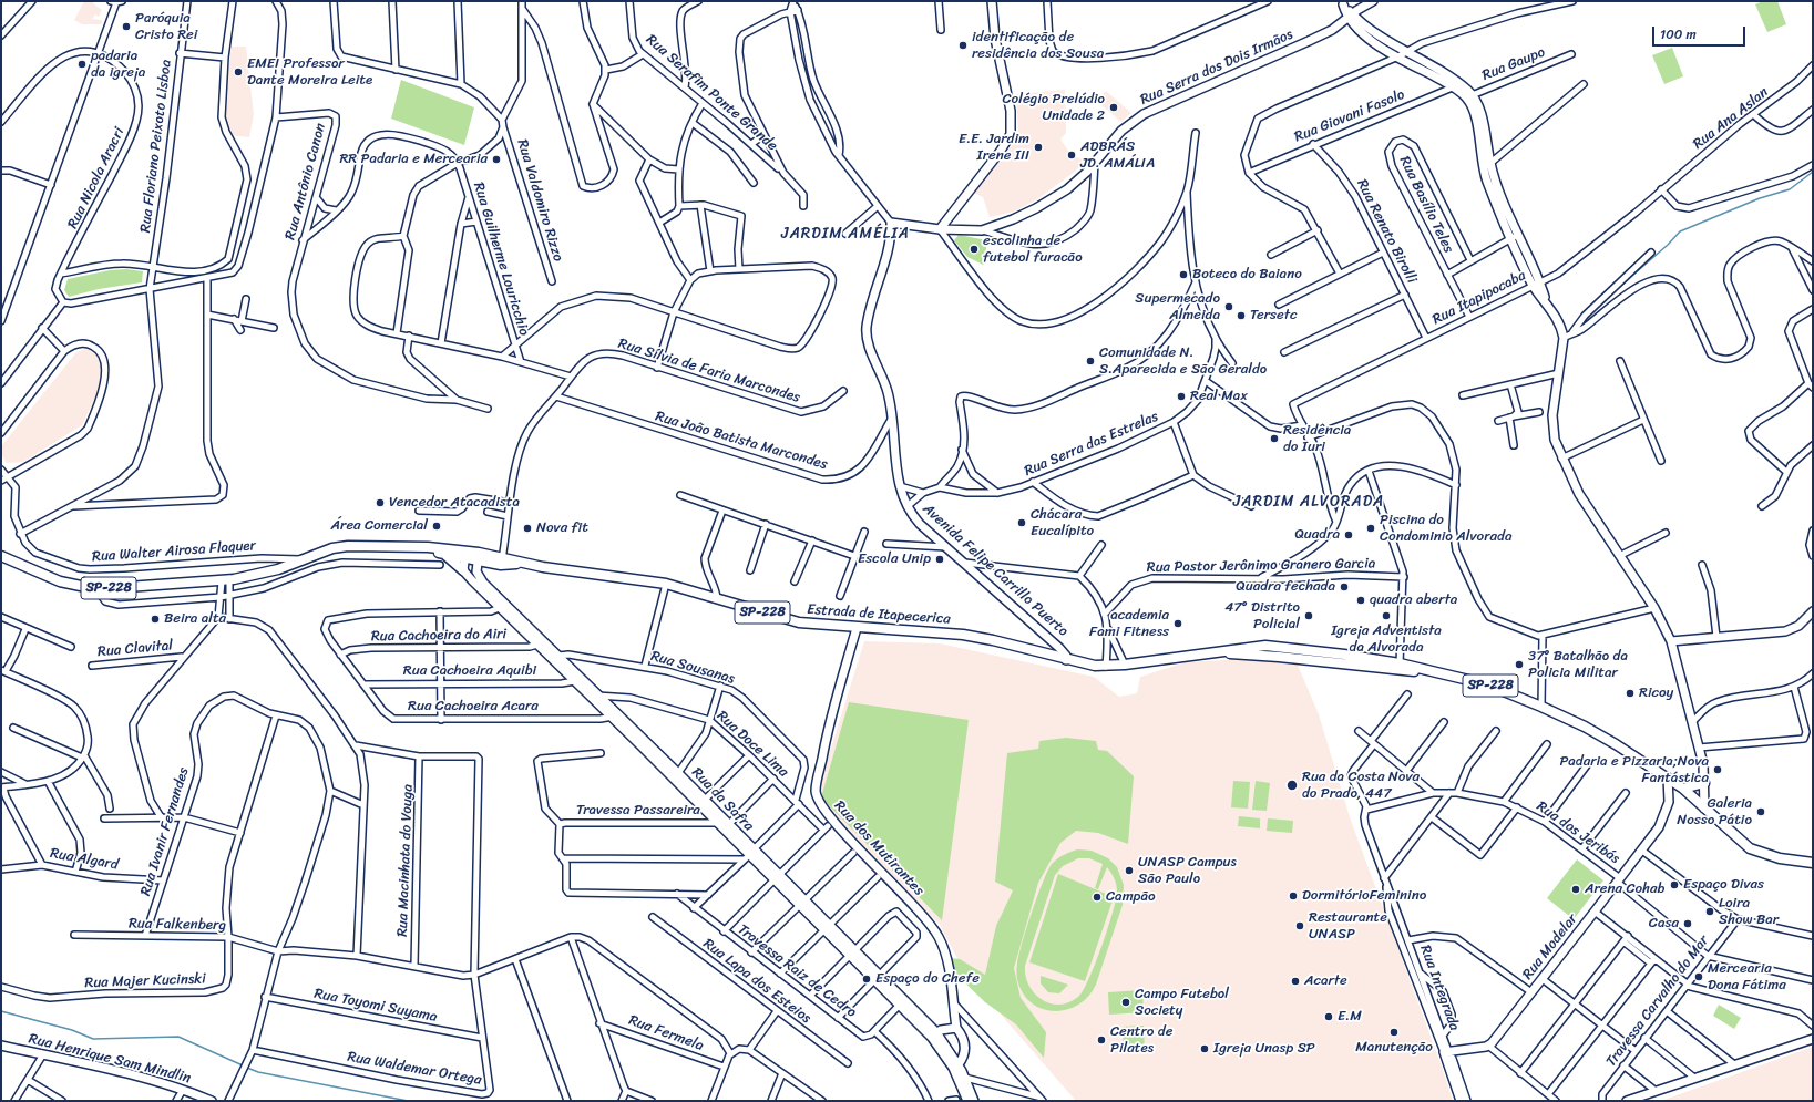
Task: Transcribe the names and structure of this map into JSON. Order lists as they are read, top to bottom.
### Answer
{
  "streets": {
    "main road": ["SP-228", "Estrada de Itapecerica"],
    "street": [
      "Rua Gaupo",
      "Rua Serra dos Dois Irmãos",
      "Rua Serafim Ponte Grande",
      "Rua Giovani Fasolo",
      "Rua Ana Aslan",
      "Rua Floriano Peixoto Lisboa",
      "Rua Nicola Aracri",
      "Rua Antônio Canon",
      "Rua Valdomiro Rizzo",
      "Rua Basílio Teles",
      "Rua Renato Birolli",
      "Rua Guilherme Louricchio",
      "Rua Itapipocaba",
      "Rua Sílvia de Faria Marcondes",
      "Rua João Batista Marcondes",
      "Rua Serra das Estrelas",
      "Rua Walter Airosa Flaquer",
      "Rua Pastor Jerônimo Granero Garcia",
      "Avenida Felipe Carrillo Puerto",
      "Rua Cachoeira do Airi",
      "Rua Clavital",
      "Rua Sousanas",
      "Rua Cachoeira Aquibi",
      "Rua Cachoeira Acara",
      "Rua Doce Lima",
      "Rua da Safra",
      "Travessa Passareira",
      "Rua Ivanir Fernandes",
      "Rua dos Jeribás",
      "Rua dos Mutirantes",
      "Rua Algard",
      "Rua Macinhata do Vouga",
      "Rua Falkenberg",
      "Rua Modelar",
      "Travessa Raiz de Cedro",
      "Rua Majer Kucinski",
      "Rua Lapa dos Esteios",
      "Rua Integrada",
      "Travessa Carvalho do Mar",
      "Rua Toyomi Suyama",
      "Rua Fermela",
      "Rua Henrique Sam Mindlin",
      "Rua Waldemar Ortega"
    ]
  },
  "crossings": [
    ["Rua Serra dos Dois Irmãos", "Avenida Felipe Carrillo Puerto"],
    ["Rua Giovani Fasolo", "Rua Renato Birolli"],
    ["Rua Ana Aslan", "Rua Itapipocaba"],
    ["Rua Floriano Peixoto Lisboa", "Rua Walter Airosa Flaquer"],
    ["Rua Basílio Teles", "Rua Itapipocaba"],
    ["Rua Renato Birolli", "Rua Itapipocaba"],
    ["Rua Sílvia de Faria Marcondes", "Rua João Batista Marcondes"],
    ["Rua João Batista Marcondes", "Avenida Felipe Carrillo Puerto"],
    ["Rua Walter Airosa Flaquer", "Estrada de Itapecerica"],
    ["Avenida Felipe Carrillo Puerto", "Estrada de Itapecerica"],
    ["Estrada de Itapecerica", "Rua da Safra"],
    ["Estrada de Itapecerica", "Rua dos Mutirantes"],
    ["Estrada de Itapecerica", "Rua Modelar"],
    ["Rua Cachoeira do Airi", "Rua Cachoeira Acara"],
    ["Rua Cachoeira do Airi", "Rua da Safra"],
    ["Rua Sousanas", "Rua Doce Lima"],
    ["Rua Sousanas", "Rua da Safra"],
    ["Rua Cachoeira Aquibi", "Rua Cachoeira Acara"],
    ["Rua Cachoeira Aquibi", "Rua da Safra"],
    ["Rua Cachoeira Acara", "Rua da Safra"],
    ["Rua Doce Lima", "Rua da Safra"],
    ["Rua Doce Lima", "Travessa Raiz de Cedro"],
    ["Rua da Safra", "Travessa Passareira"],
    ["Rua da Safra", "Rua dos Mutirantes"],
    ["Travessa Passareira", "Travessa Raiz de Cedro"],
    ["Rua Ivanir Fernandes", "Rua Algard"],
    ["Rua Ivanir Fernandes", "Rua Falkenberg"],
    ["Rua Ivanir Fernandes", "Rua Majer Kucinski"],
    ["Rua dos Jeribás", "Rua Modelar"],
    ["Rua dos Jeribás", "Rua Integrada"],
    ["Rua dos Jeribás", "Travessa Carvalho do Mar"],
    ["Rua Macinhata do Vouga", "Rua Falkenberg"],
    ["Rua Macinhata do Vouga", "Rua Waldemar Ortega"],
    ["Rua Falkenberg", "Rua Majer Kucinski"],
    ["Rua Falkenberg", "Rua Waldemar Ortega"],
    ["Rua Toyomi Suyama", "Rua Waldemar Ortega"]
  ],
  "districts": ["JARDIM AMÉLIA", "JARDIM ALVORADA"],
  "places": [
    "Paróquia Cristo Rei",
    "identificação de residência dos Sousa",
    "padaria da igreja",
    "EMEI Professor Dante Moreira Leite",
    "Colégio Prelúdio Unidade 2",
    "E.E. Jardim Irene III",
    "ADBRÁS JD. AMÁLIA",
    "RR Padaria e Mercearia",
    "escolinha de futebol furacão",
    "Boteco do Baiano",
    "Supermecado Almeida",
    "Tersetc",
    "Comunidade N. S.Aparecida e São Geraldo",
    "Real Max",
    "Residência do Iuri",
    "Vencedor Atacadista",
    "Chácara Eucalípito",
    "Área Comercial",
    "Nova fit",
    "Piscina do Condominio Alvorada",
    "Quadra",
    "Escola Unip",
    "Quadra fechada",
    "quadra aberta",
    "47º Distrito Policial",
    "Igreja Adventista da Alvorada",
    "Beira alta",
    "academia Fami Fitness",
    "37º Batalhão da Policia Militar",
    "Ricoy",
    "Padaria e Pizzaria;Nova Fantástica",
    "Rua da Costa Nova do Prado, 447",
    "Galeria Nosso Pátio",
    "UNASP Campus São Paulo",
    "Espaço Divas",
    "Arena Cohab",
    "DormitórioFeminino",
    "Campão",
    "Loira Show Bar",
    "Casa",
    "Restaurante UNASP",
    "Mercearia Dona Fátima",
    "Espaço do Chefe",
    "Acarte",
    "Campo Futebol Society",
    "E.M",
    "Manutenção",
    "Centro de Pilates",
    "Igreja Unasp SP"
  ],
  "scale_bar": "100 m"
}
